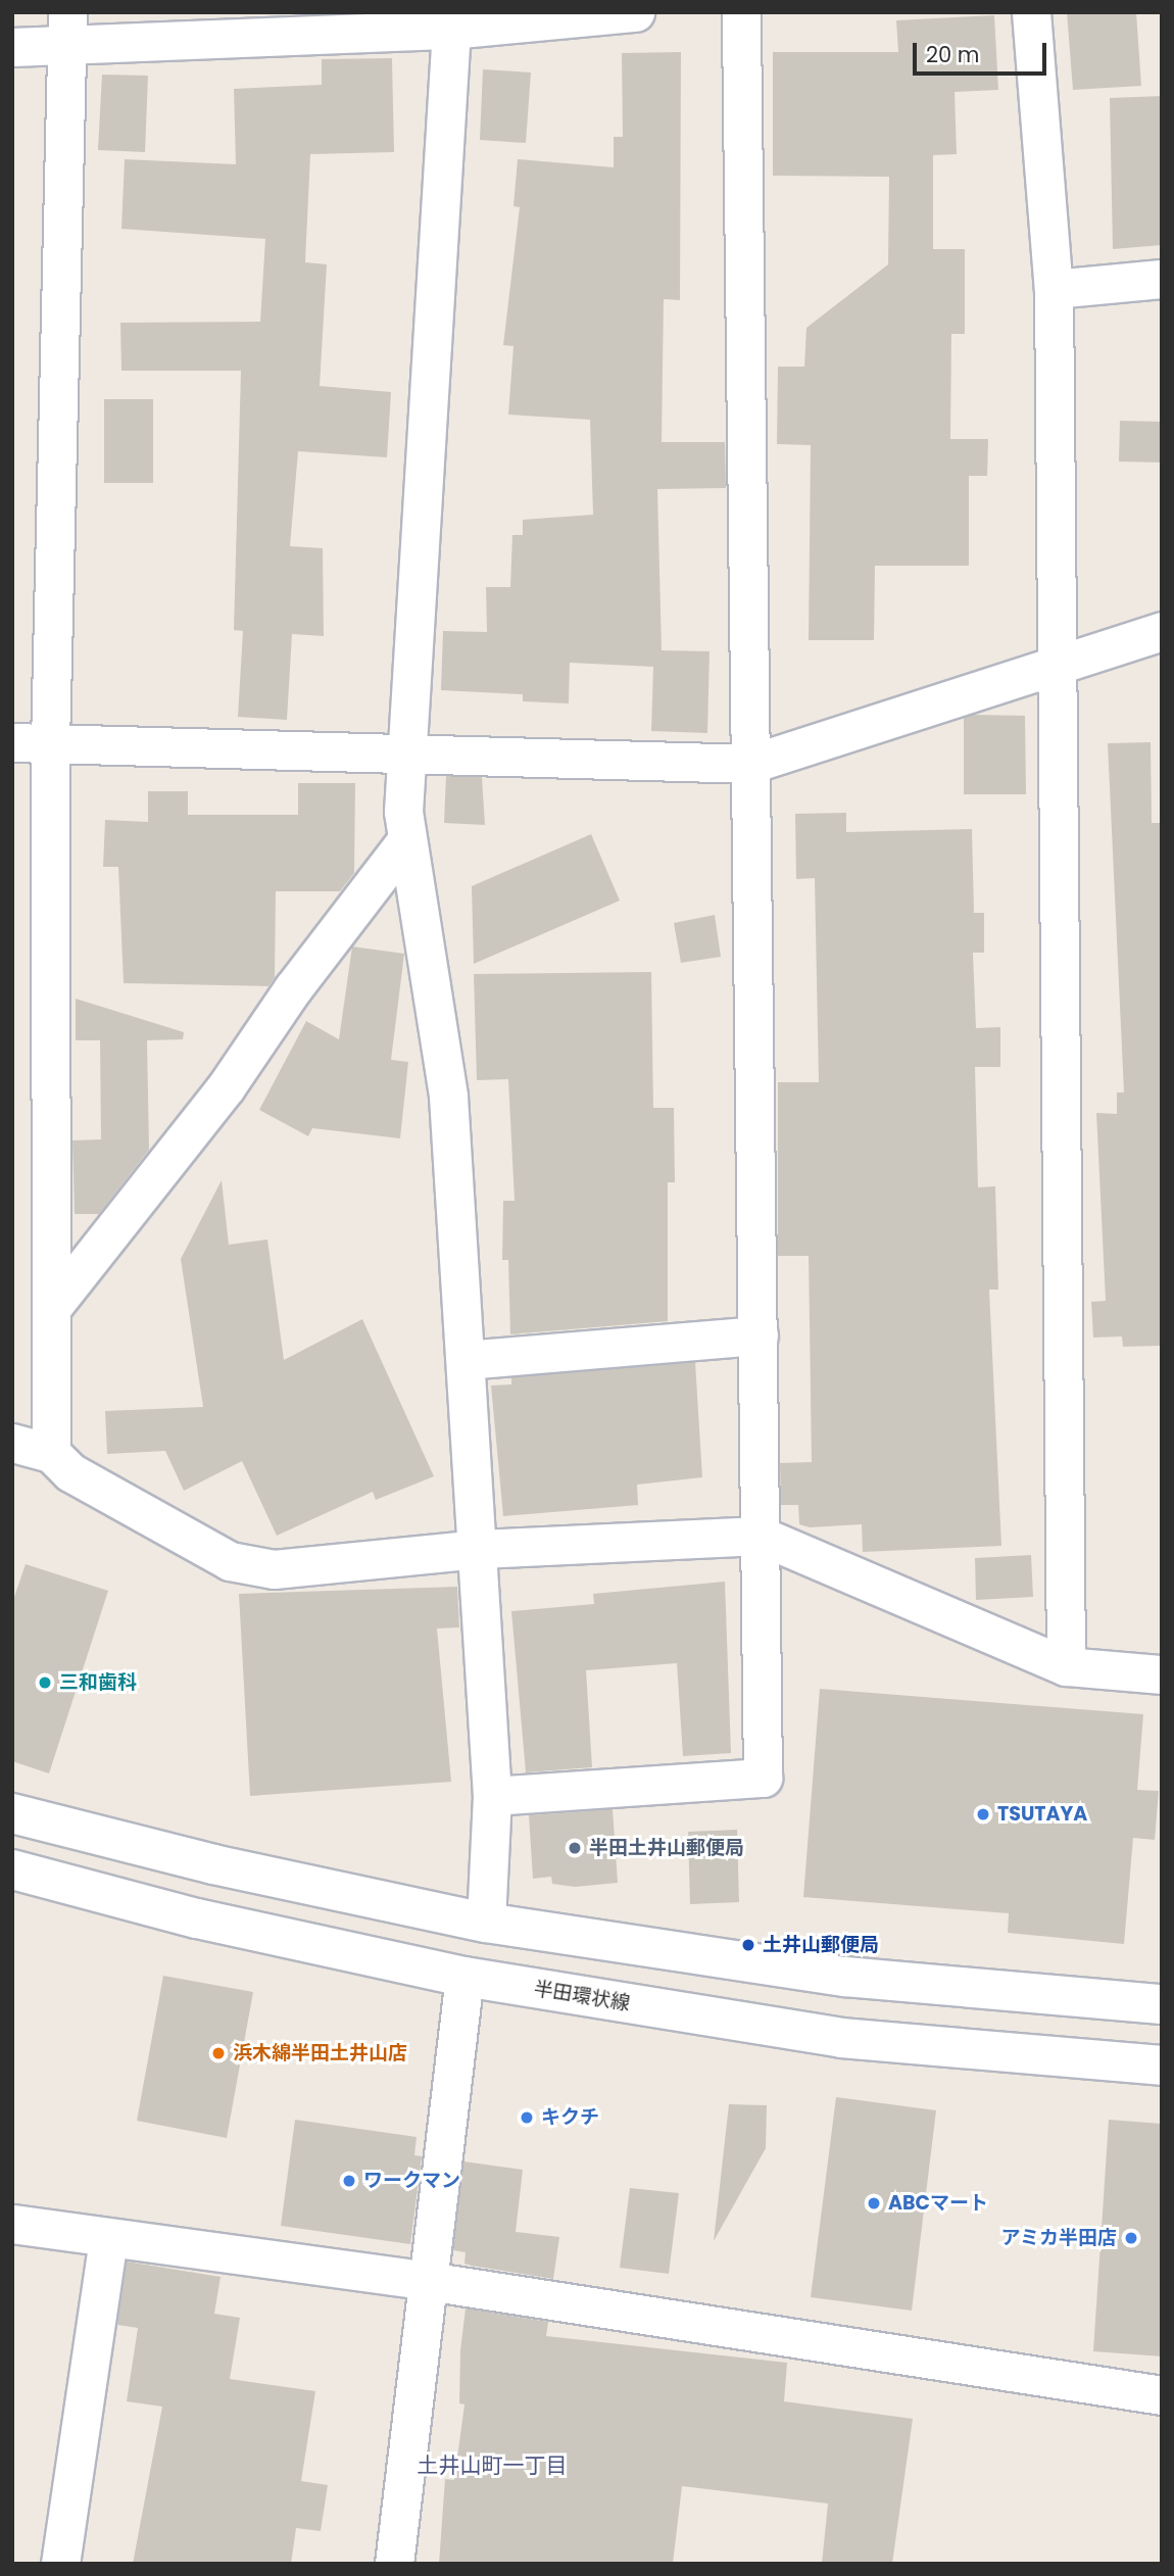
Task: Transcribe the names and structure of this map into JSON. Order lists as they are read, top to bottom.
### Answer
{
  "streets": {
    "main road": ["半田環状線"]
  },
  "districts": ["土井山町一丁目"],
  "places": [
    "三和歯科",
    "TSUTAYA",
    "半田土井山郵便局",
    "土井山郵便局",
    "浜木綿半田土井山店",
    "キクチ",
    "ワークマン",
    "ABCマート",
    "アミカ半田店"
  ],
  "scale_bar": "20 m"
}
